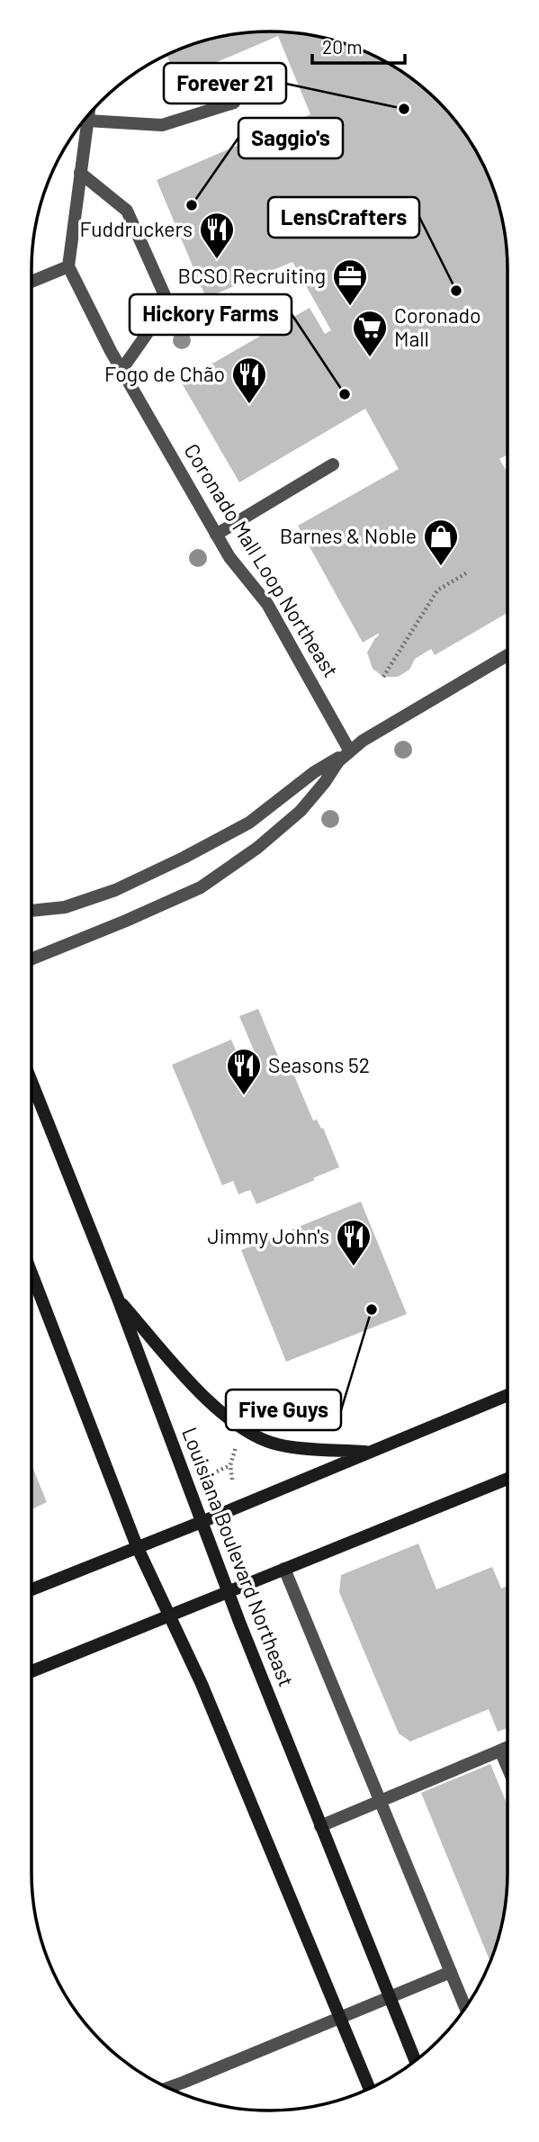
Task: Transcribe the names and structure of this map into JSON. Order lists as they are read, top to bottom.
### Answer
{
  "streets": {
    "main road": ["Louisiana Boulevard Northeast"],
    "street": ["Coronado Mall Loop Northeast"]
  },
  "places": {
    "other": [
      "Forever 21",
      "Saggio's",
      "LensCrafters",
      "Hickory Farms",
      "Five Guys"
    ],
    "restaurant": [
      "Fuddruckers",
      "Fogo de Chão",
      "Seasons 52",
      "Jimmy John's"
    ],
    "office": ["BCSO Recruiting"],
    "supermarket": ["Coronado Mall"],
    "shop": ["Barnes & Noble"]
  },
  "scale_bar": "20 m"
}
